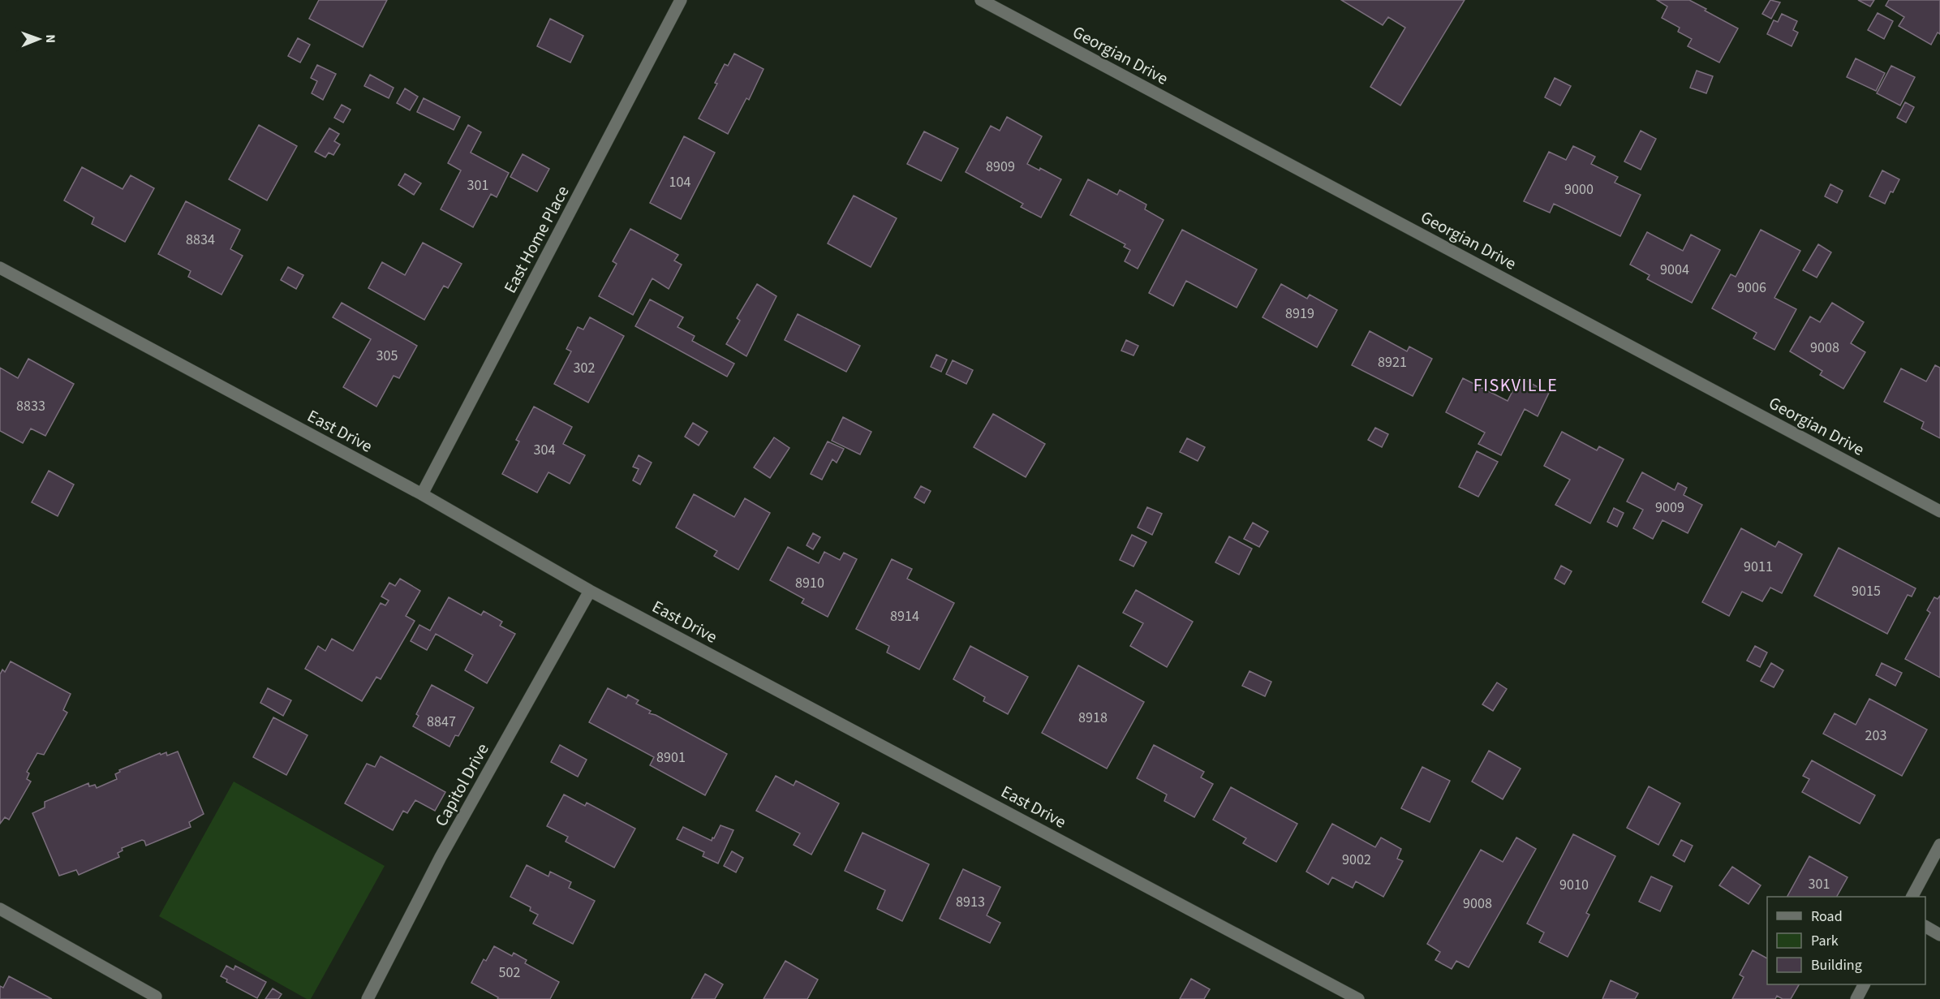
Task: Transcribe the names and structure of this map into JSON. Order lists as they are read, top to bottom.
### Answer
{
  "streets": {
    "street": [
      "Georgian Drive",
      "East Home Place",
      "East Drive",
      "Capitol Drive"
    ]
  },
  "crossings": [
    ["East Home Place", "East Drive"],
    ["East Drive", "Capitol Drive"]
  ],
  "districts": ["FISKVILLE"],
  "house_numbers": [
    "8909",
    "104",
    "301",
    "9000",
    "8834",
    "9004",
    "9006",
    "8919",
    "9008",
    "305",
    "8921",
    "302",
    "8833",
    "304",
    "9009",
    "9011",
    "8910",
    "9015",
    "8914",
    "8918",
    "8847",
    "203",
    "8901",
    "9002",
    "301",
    "9010",
    "8913",
    "9008",
    "502"
  ],
  "legend": ["Road", "Park", "Building"],
  "north": "right"
}
